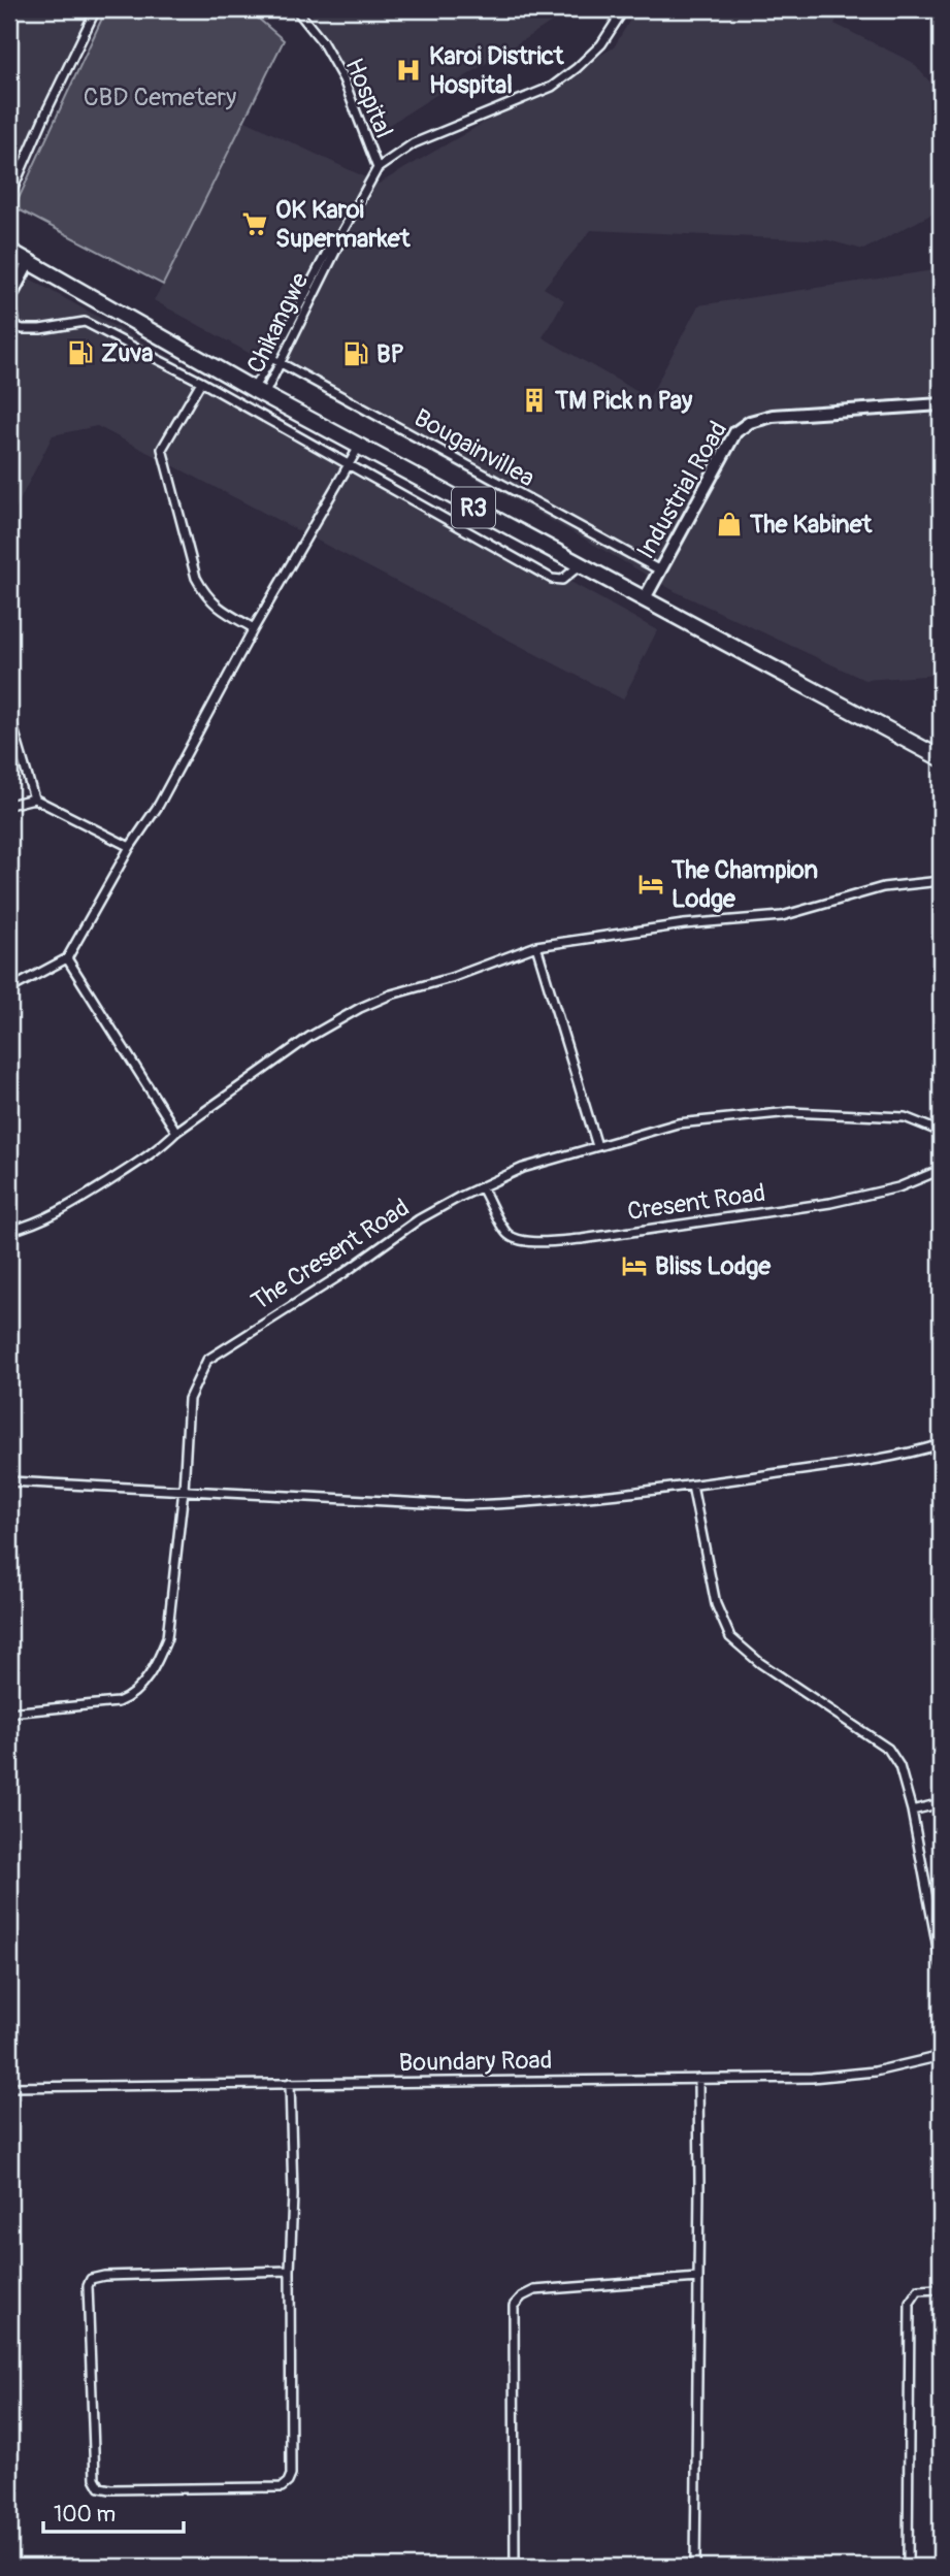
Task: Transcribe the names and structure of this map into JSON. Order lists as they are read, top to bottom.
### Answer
{
  "streets": {
    "highway": ["R3"],
    "street": [
      "Hospital",
      "Chikangwe",
      "Bougainvillea",
      "Industrial Road",
      "Cresent Road",
      "The Cresent Road",
      "Boundary Road"
    ]
  },
  "crossings": [
    ["Hospital", "Chikangwe"],
    ["Chikangwe", "Bougainvillea"],
    ["Chikangwe", "R3"],
    ["Bougainvillea", "Industrial Road"],
    ["Industrial Road", "R3"],
    ["Cresent Road", "The Cresent Road"]
  ],
  "parks": ["CBD Cemetery"],
  "places": {
    "hospital": ["Karoi District Hospital"],
    "supermarket": ["OK Karoi Supermarket"],
    "fuel station": ["Zuva", "BP"],
    "building": ["TM Pick n Pay"],
    "shop": ["The Kabinet"],
    "hotel": ["The Champion Lodge", "Bliss Lodge"]
  },
  "scale_bar": "100 m"
}
